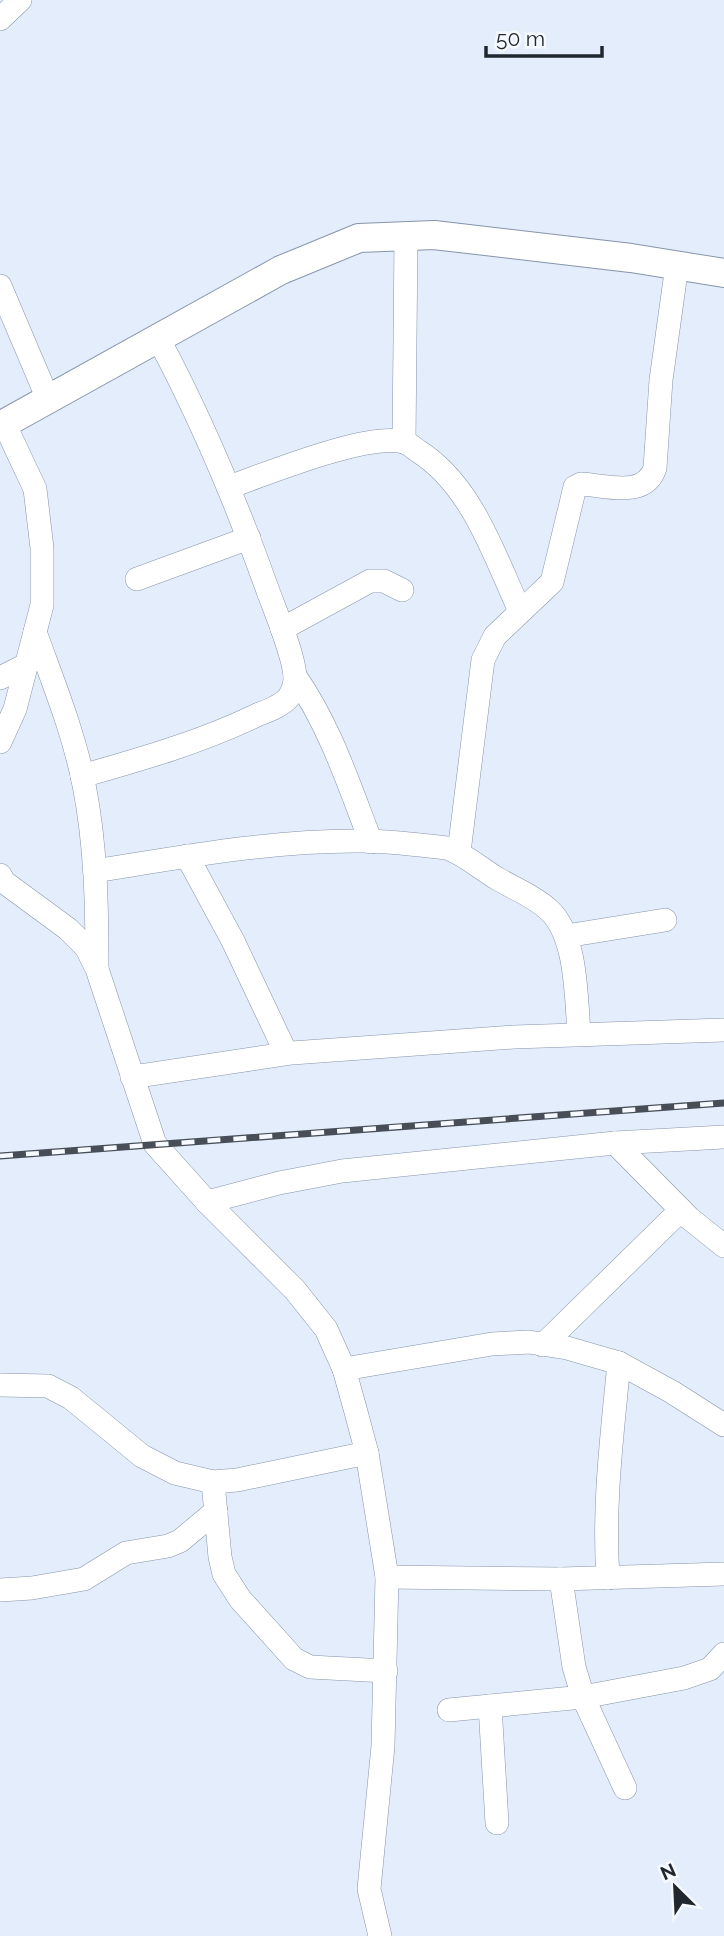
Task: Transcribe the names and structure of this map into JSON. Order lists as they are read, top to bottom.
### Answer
{
  "scale_bar": "50 m",
  "north": "top left"
}
